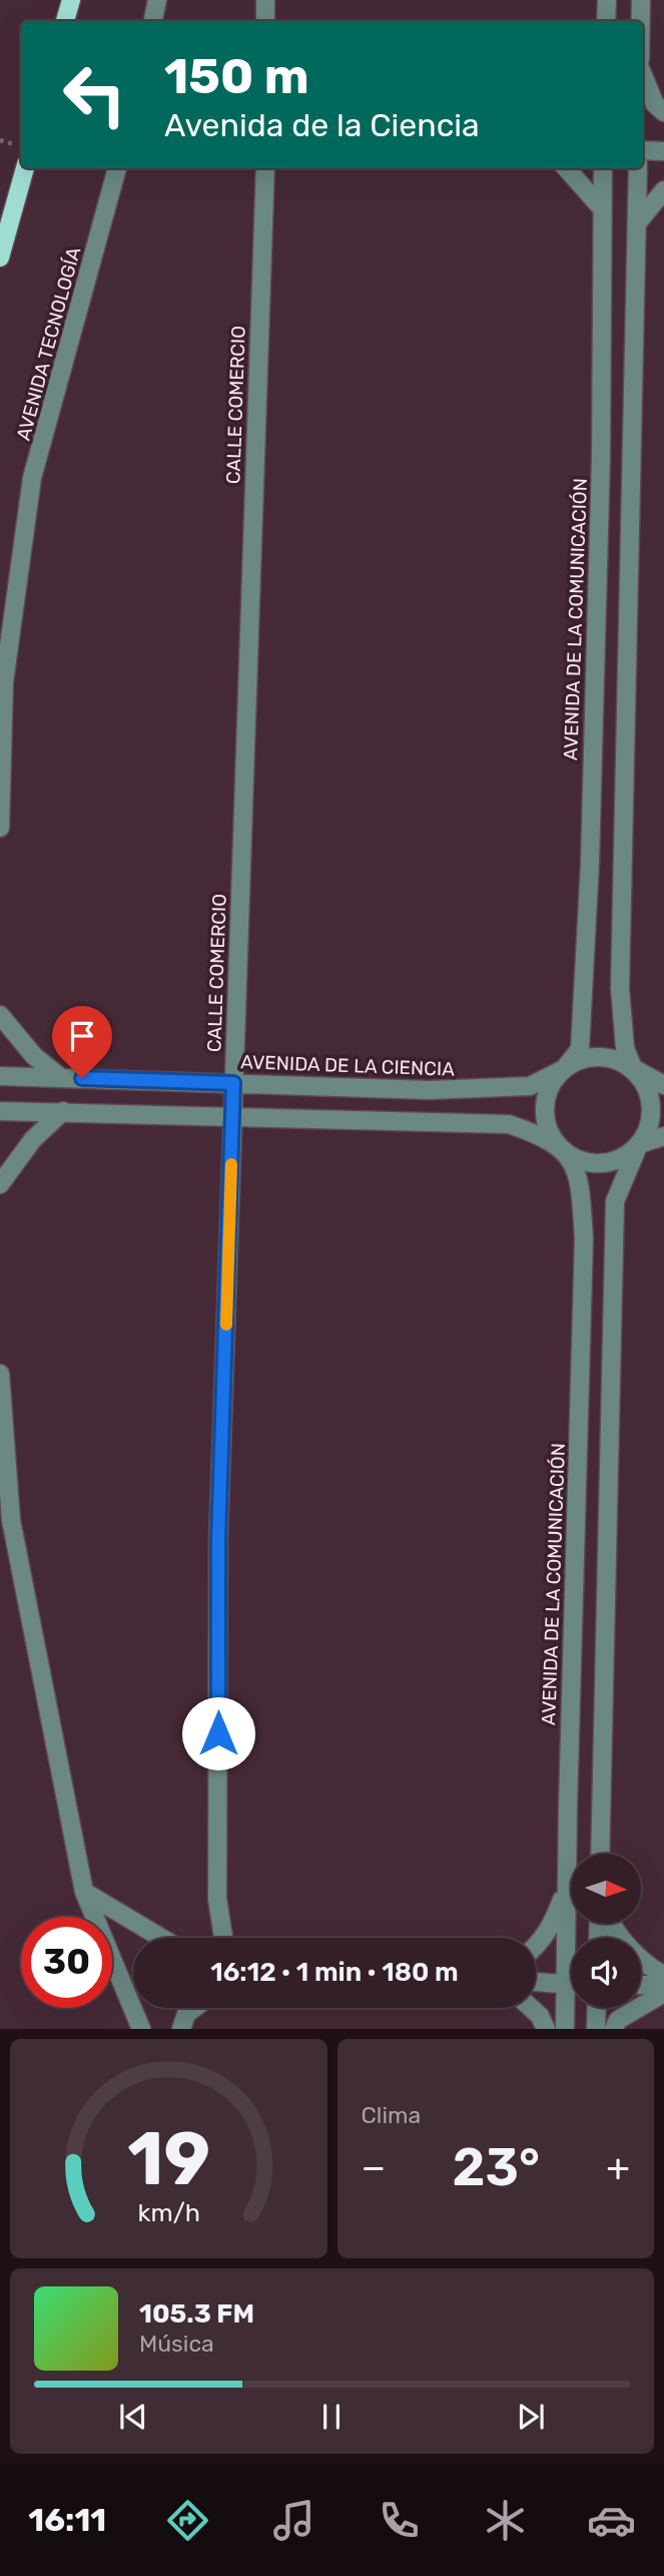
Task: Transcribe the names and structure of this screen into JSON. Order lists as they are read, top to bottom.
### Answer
{
  "streets": {
    "street": [
      "AVENIDA TECNOLOGÍA",
      "CALLE COMERCIO",
      "AVENIDA DE LA COMUNICACIÓN",
      "AVENIDA DE LA CIENCIA"
    ]
  },
  "crossings": [
    ["CALLE COMERCIO", "AVENIDA DE LA CIENCIA"],
    ["AVENIDA DE LA COMUNICACIÓN", "AVENIDA DE LA CIENCIA"]
  ],
  "north": "right",
  "page": {
    "turn": ["150 m", "Avenida de la Ciencia"],
    "limit": "30",
    "trip": "16:12 · 1 min · 180 m",
    "tile": "Clima",
    "heat": ["−", "23°", "+"],
    "song": ["105.3 FM", "Música"],
    "tabs": "16:11",
    "gauge": ["19", "km/h"]
  }
}
